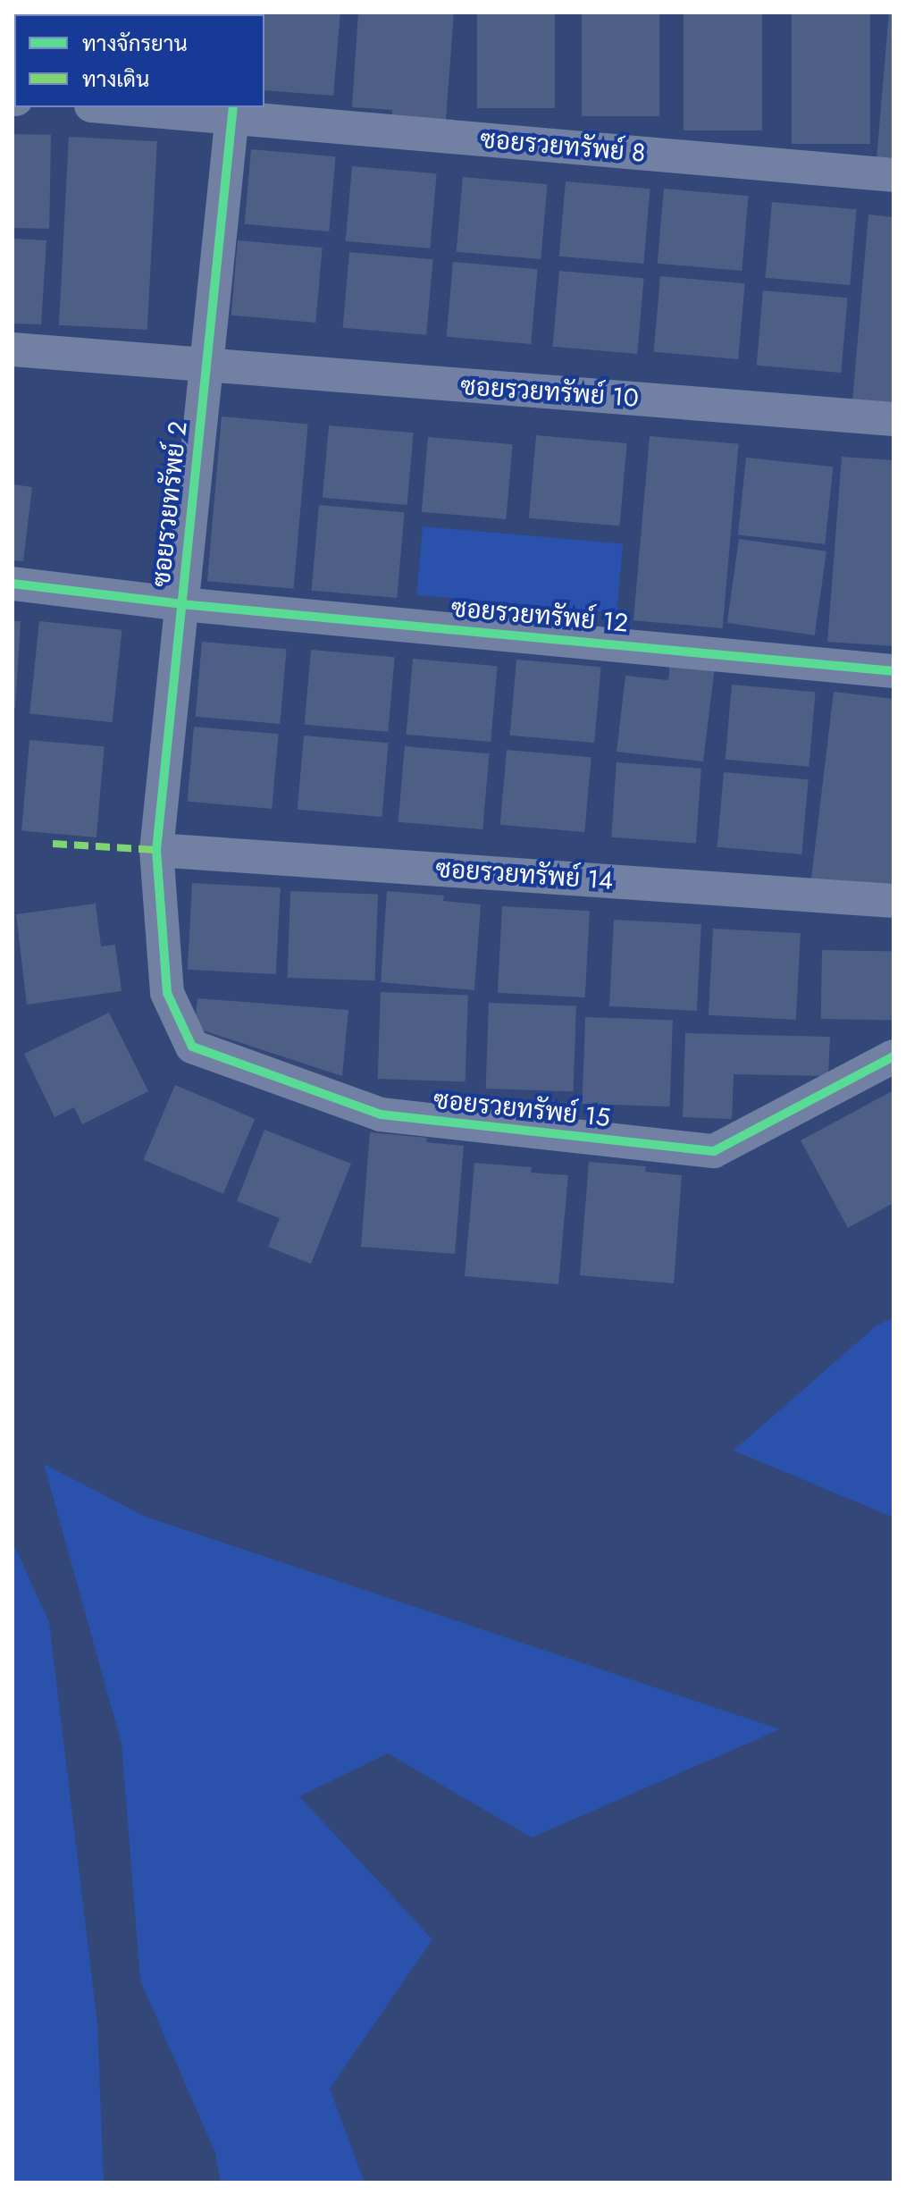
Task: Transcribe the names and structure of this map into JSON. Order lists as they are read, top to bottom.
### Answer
{
  "streets": {
    "street": [
      "ซอยรวยทรัพย์ 8",
      "ซอยรวยทรัพย์ 10",
      "ซอยรวยทรัพย์ 2",
      "ซอยรวยทรัพย์ 12",
      "ซอยรวยทรัพย์ 14",
      "ซอยรวยทรัพย์ 15"
    ]
  },
  "crossings": [
    ["ซอยรวยทรัพย์ 8", "ซอยรวยทรัพย์ 2"],
    ["ซอยรวยทรัพย์ 10", "ซอยรวยทรัพย์ 2"],
    ["ซอยรวยทรัพย์ 2", "ซอยรวยทรัพย์ 12"],
    ["ซอยรวยทรัพย์ 2", "ซอยรวยทรัพย์ 14"],
    ["ซอยรวยทรัพย์ 2", "ซอยรวยทรัพย์ 15"]
  ],
  "legend": ["ทางจักรยาน", "ทางเดิน"]
}
